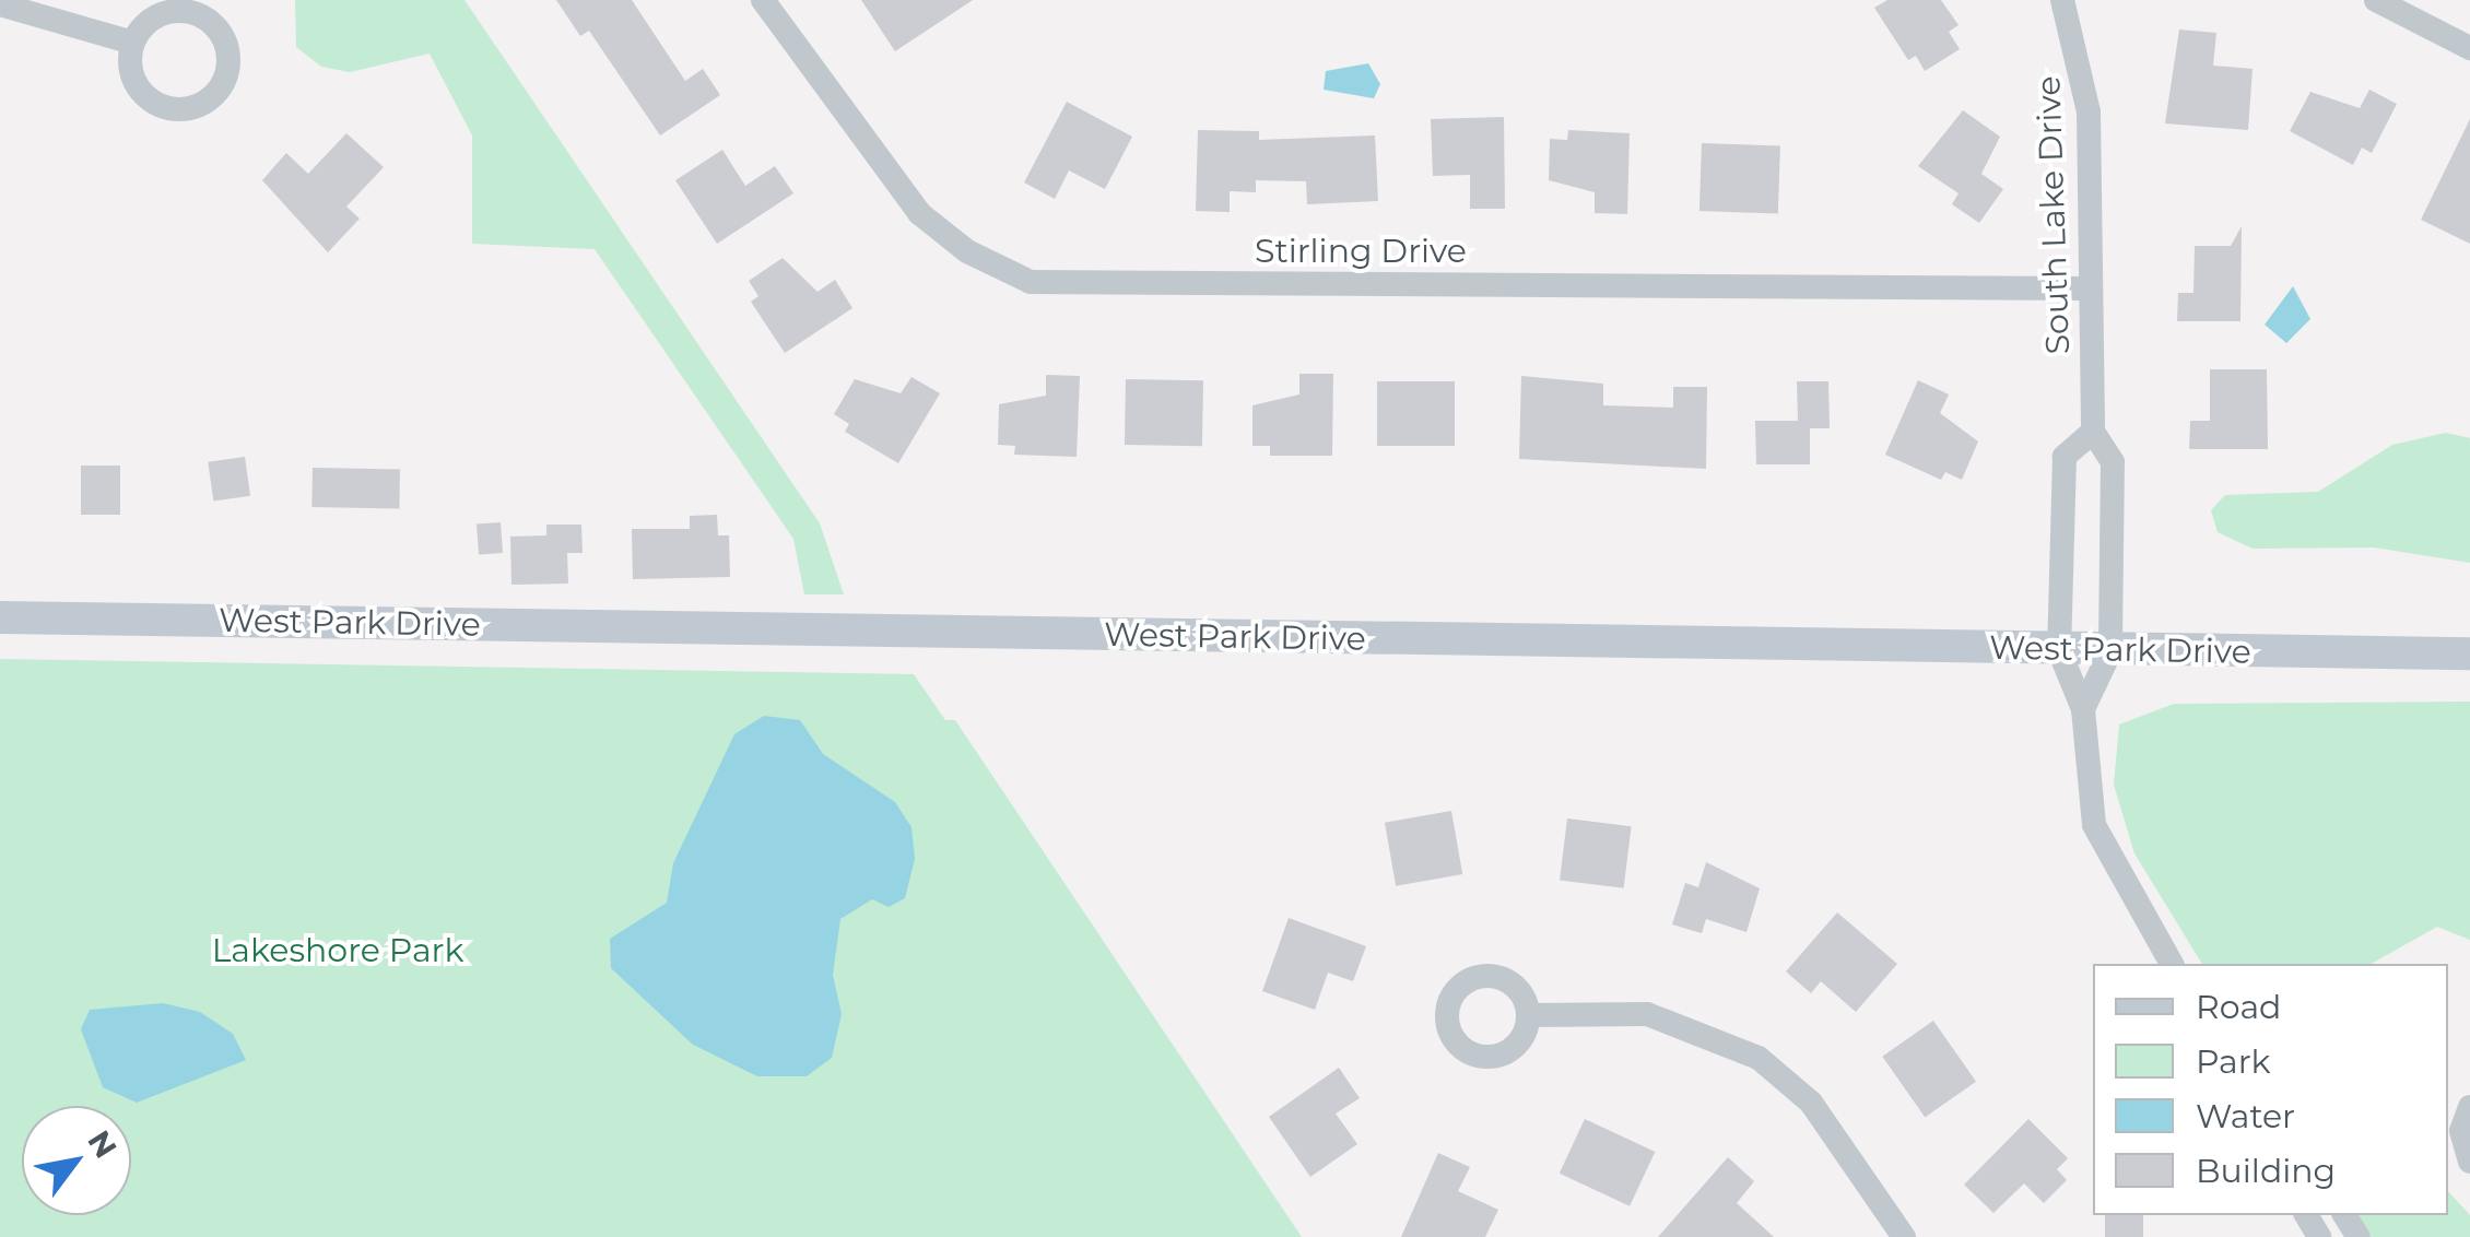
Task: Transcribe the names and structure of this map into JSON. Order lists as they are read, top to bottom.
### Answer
{
  "streets": {
    "street": ["South Lake Drive", "Stirling Drive", "West Park Drive"]
  },
  "crossings": [
    ["South Lake Drive", "Stirling Drive"],
    ["South Lake Drive", "West Park Drive"]
  ],
  "parks": ["Lakeshore Park"],
  "legend": [
    "Road",
    "Park",
    "Water",
    "Building"
  ],
  "north": "top right"
}
